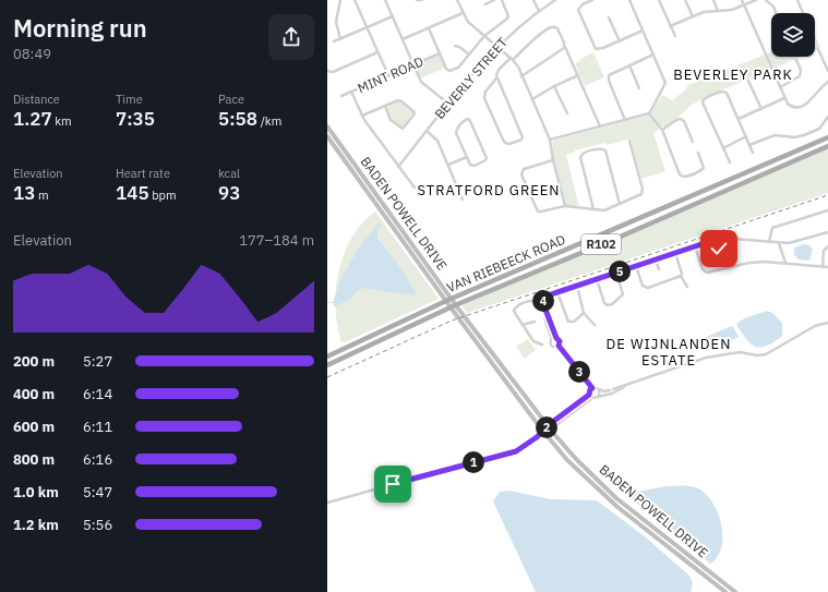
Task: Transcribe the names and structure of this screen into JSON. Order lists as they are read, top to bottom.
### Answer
{
  "streets": {
    "main road": ["BADEN POWELL DRIVE", "R102", "VAN RIEBEECK ROAD"],
    "street": ["MINT ROAD", "BEVERLY STREET"]
  },
  "districts": ["BEVERLEY PARK", "STRATFORD GREEN", "DE WIJNLANDEN ESTATE"],
  "page": {
    "heading": ["Morning run", "08:49"],
    "stats": [
      ["Distance", "1.27 km"],
      ["Time", "7:35"],
      ["Pace", "5:58 /km"],
      ["Elevation", "13 m"],
      ["Heart rate", "145 bpm"],
      ["kcal", "93"]
    ],
    "chart": ["Elevation", "177–184 m"],
    "pins": [
      "5",
      "4",
      "3",
      "2",
      "1"
    ],
    "list": [
      {
        "name": "200 m",
        "note": "5:27"
      },
      {
        "name": "400 m",
        "note": "6:14"
      },
      {
        "name": "600 m",
        "note": "6:11"
      },
      {
        "name": "800 m",
        "note": "6:16"
      },
      {
        "name": "1.0 km",
        "note": "5:47"
      },
      {
        "name": "1.2 km",
        "note": "5:56"
      }
    ]
  }
}
